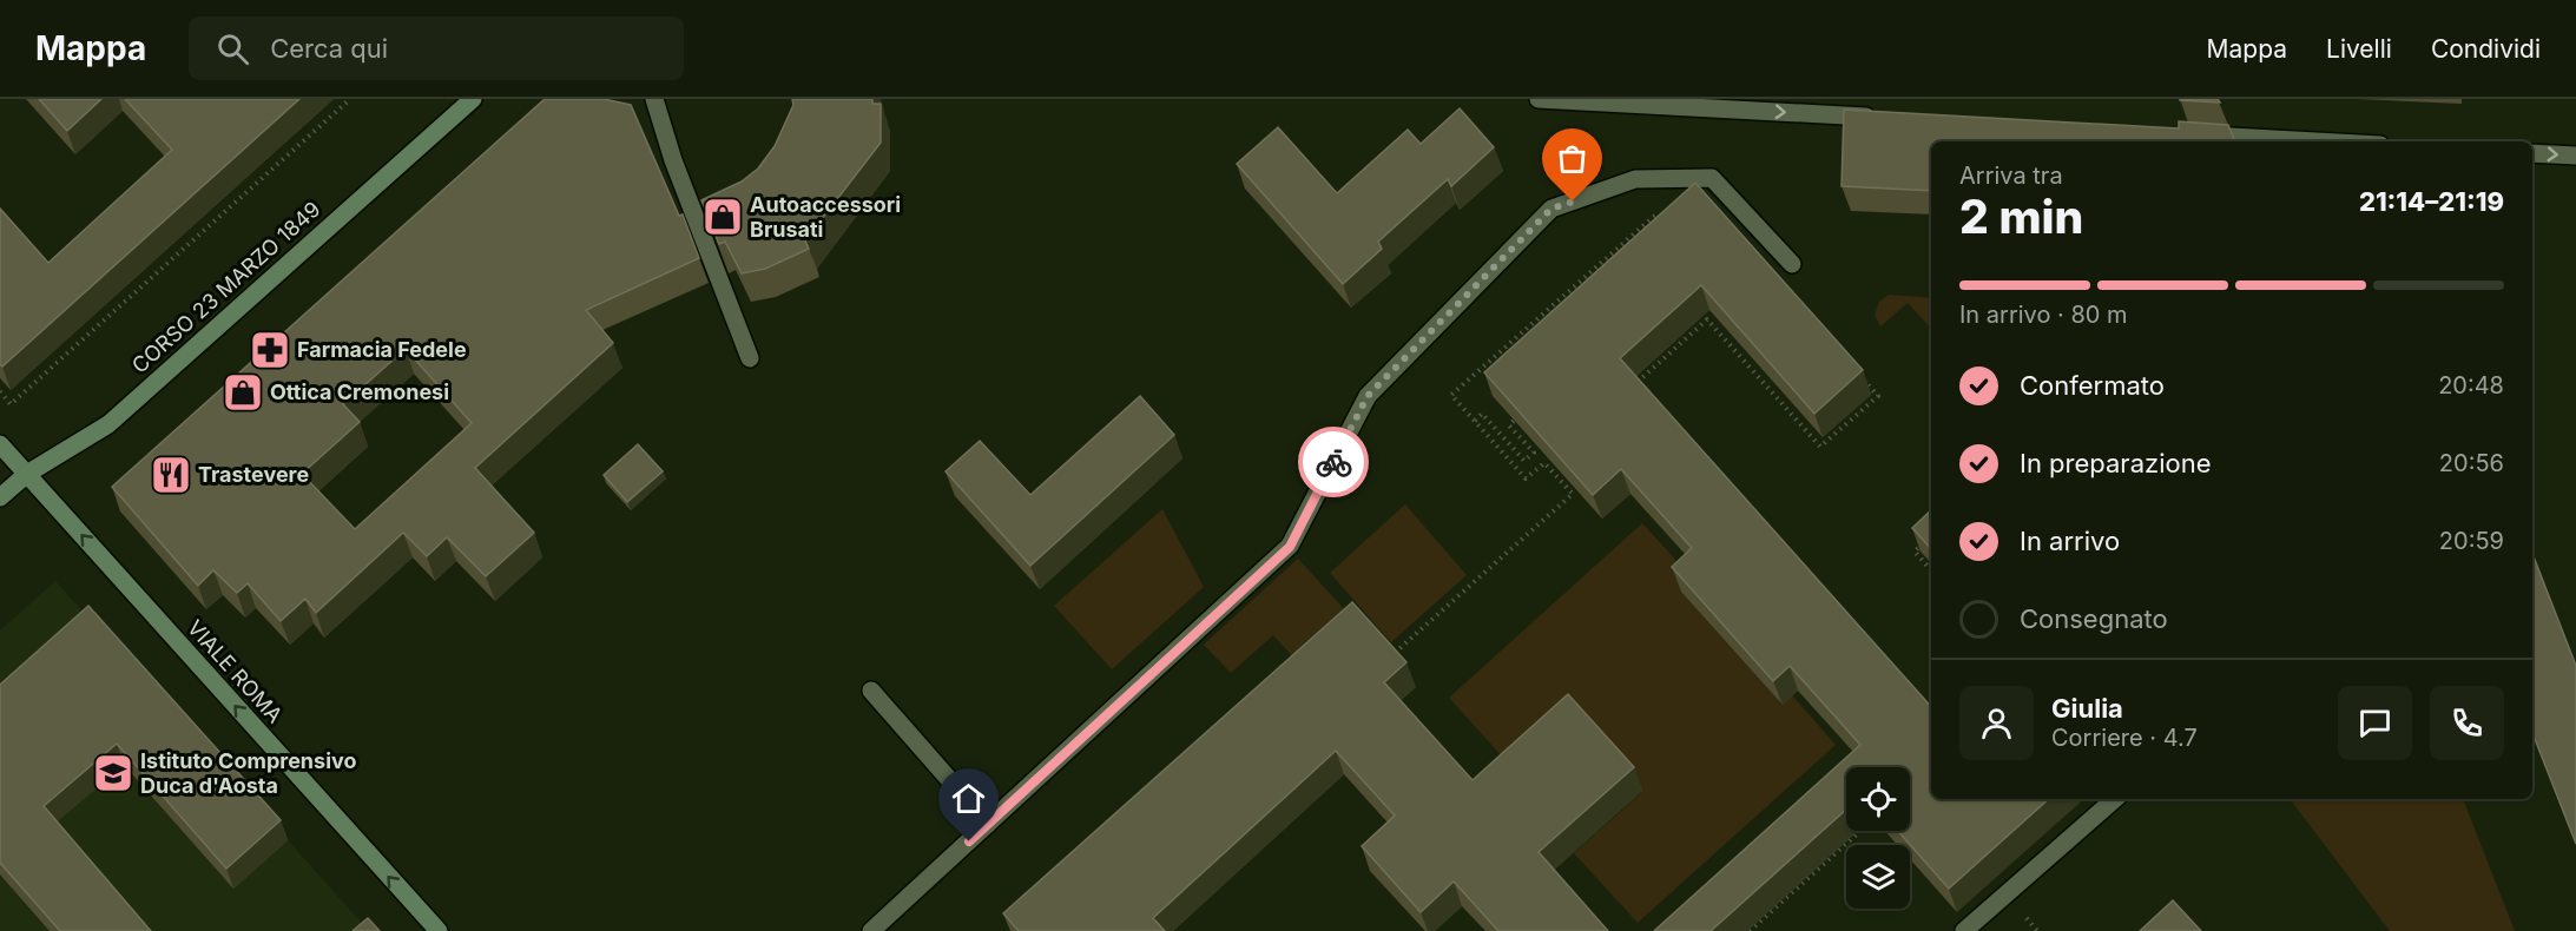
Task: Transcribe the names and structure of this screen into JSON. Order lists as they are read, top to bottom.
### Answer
{
  "streets": {
    "street": ["CORSO 23 MARZO 1849", "VIALE ROMA"]
  },
  "crossings": [
    ["CORSO 23 MARZO 1849", "VIALE ROMA"]
  ],
  "one_way": ["VIALE ROMA"],
  "places": {
    "shop": ["Autoaccessori Brusati", "Ottica Cremonesi"],
    "pharmacy": ["Farmacia Fedele"],
    "restaurant": ["Trastevere"],
    "school or university": ["Istituto Comprensivo Duca d'Aosta"]
  },
  "page": {
    "header": "Mappa",
    "search": "Cerca qui",
    "nav": ["Mappa", "Livelli", "Condividi"],
    "heading": ["2 min", "Arriva tra", "21:14–21:19"],
    "panel": ["Giulia", "Corriere · 4.7"],
    "bar": "In arrivo · 80 m",
    "list": [
      ["Confermato", "20:48"],
      ["In preparazione", "20:56"],
      ["In arrivo", "20:59"],
      "Consegnato"
    ]
  }
}
